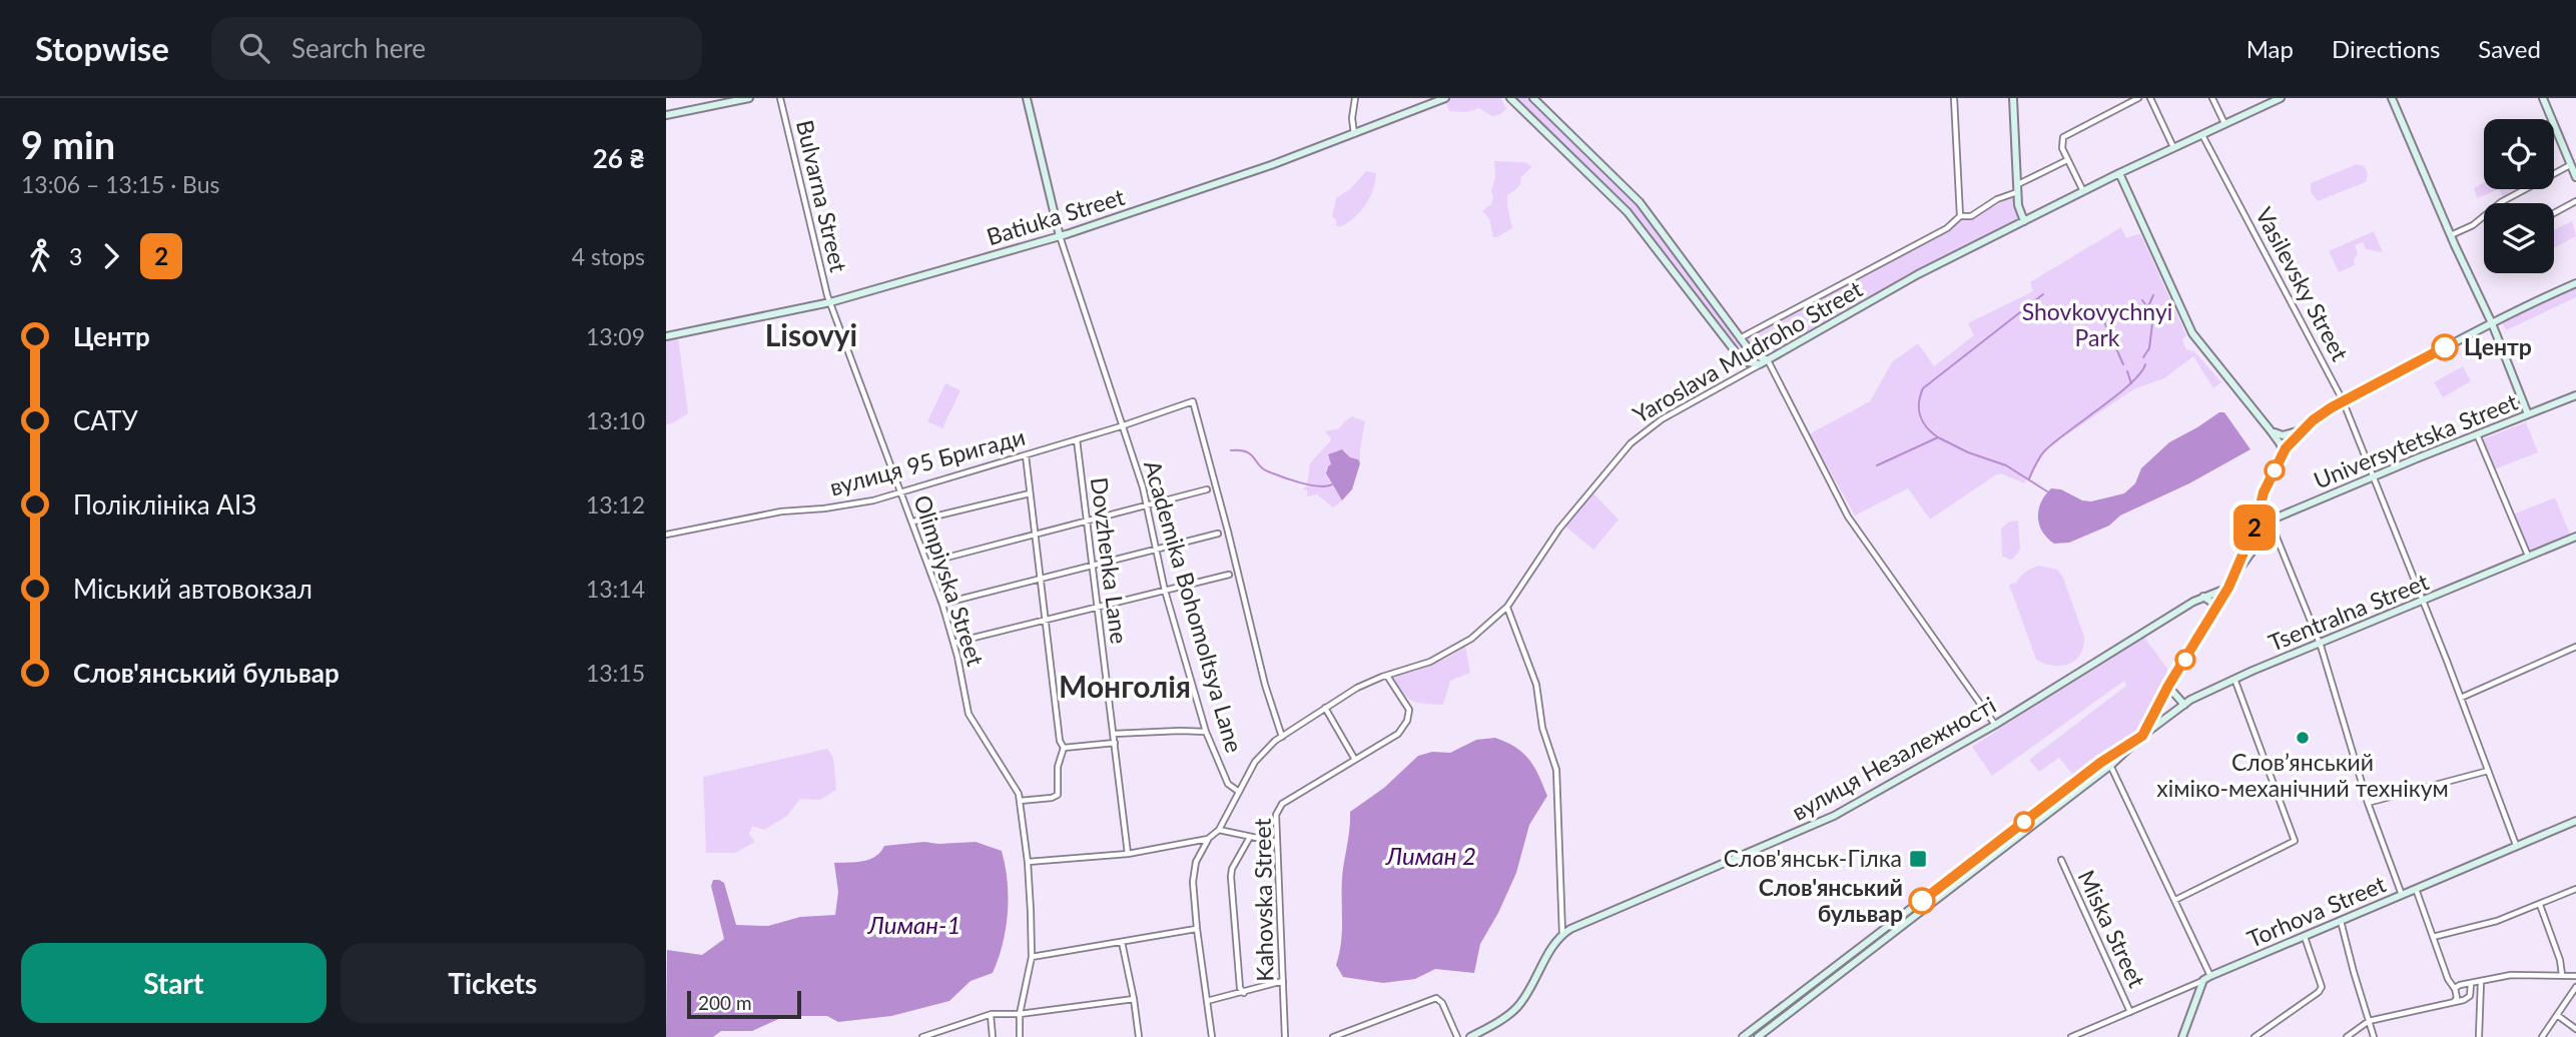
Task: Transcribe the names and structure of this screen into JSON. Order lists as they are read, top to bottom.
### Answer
{
  "streets": {
    "street": [
      "Bulvarna Street",
      "Batiuka Street",
      "Vasilevsky Street",
      "Yaroslava Mudroho Street",
      "Universytetska Street",
      "вулиця 95 Бригади",
      "Dovzhenka Lane",
      "Olimpiyska Street",
      "Academika Bohomoltsya Lane",
      "Tsentralna Street",
      "вулиця Незалежності",
      "Kahovska Street",
      "Torhova Street",
      "Miska Street"
    ]
  },
  "crossings": [
    ["Bulvarna Street", "Batiuka Street"],
    ["Bulvarna Street", "Olimpiyska Street"],
    ["Batiuka Street", "Olimpiyska Street"],
    ["Batiuka Street", "Academika Bohomoltsya Lane"],
    ["Vasilevsky Street", "Yaroslava Mudroho Street"],
    ["Vasilevsky Street", "Universytetska Street"],
    ["Vasilevsky Street", "Tsentralna Street"],
    ["Vasilevsky Street", "Torhova Street"],
    ["Yaroslava Mudroho Street", "вулиця 95 Бригади"],
    ["Yaroslava Mudroho Street", "Academika Bohomoltsya Lane"],
    ["Yaroslava Mudroho Street", "Kahovska Street"],
    ["вулиця 95 Бригади", "Dovzhenka Lane"],
    ["вулиця 95 Бригади", "Olimpiyska Street"],
    ["вулиця 95 Бригади", "Academika Bohomoltsya Lane"],
    ["Torhova Street", "Miska Street"]
  ],
  "districts": ["Lisovyi", "Монголія"],
  "water": ["Лиман 2", "Лиман-1"],
  "parks": ["Shovkovychnyi Park"],
  "places": {
    "other": ["Центр", "Слов’янський хіміко-механічний технікум", "Слов'янський бульвар"],
    "transit": ["Слов'янськ-Гілка"]
  },
  "lines": ["bus line 2"],
  "scale_bar": "200 m",
  "page": {
    "header": "Stopwise",
    "search": "Search here",
    "nav": ["Map", "Directions", "Saved"],
    "heading": ["9 min", "13:06 – 13:15 · Bus", "26 ₴"],
    "on_map": "2",
    "legs": ["3", "2", "4 stops"],
    "list": [
      {
        "name": "Центр",
        "value": "13:09"
      },
      {
        "name": "САТУ",
        "value": "13:10"
      },
      {
        "name": "Поліклініка АІЗ",
        "value": "13:12"
      },
      {
        "name": "Міський автовокзал",
        "value": "13:14"
      },
      {
        "name": "Слов'янський бульвар",
        "value": "13:15"
      }
    ],
    "buttons": ["Start", "Tickets"],
    "scale": "200 m"
  }
}
